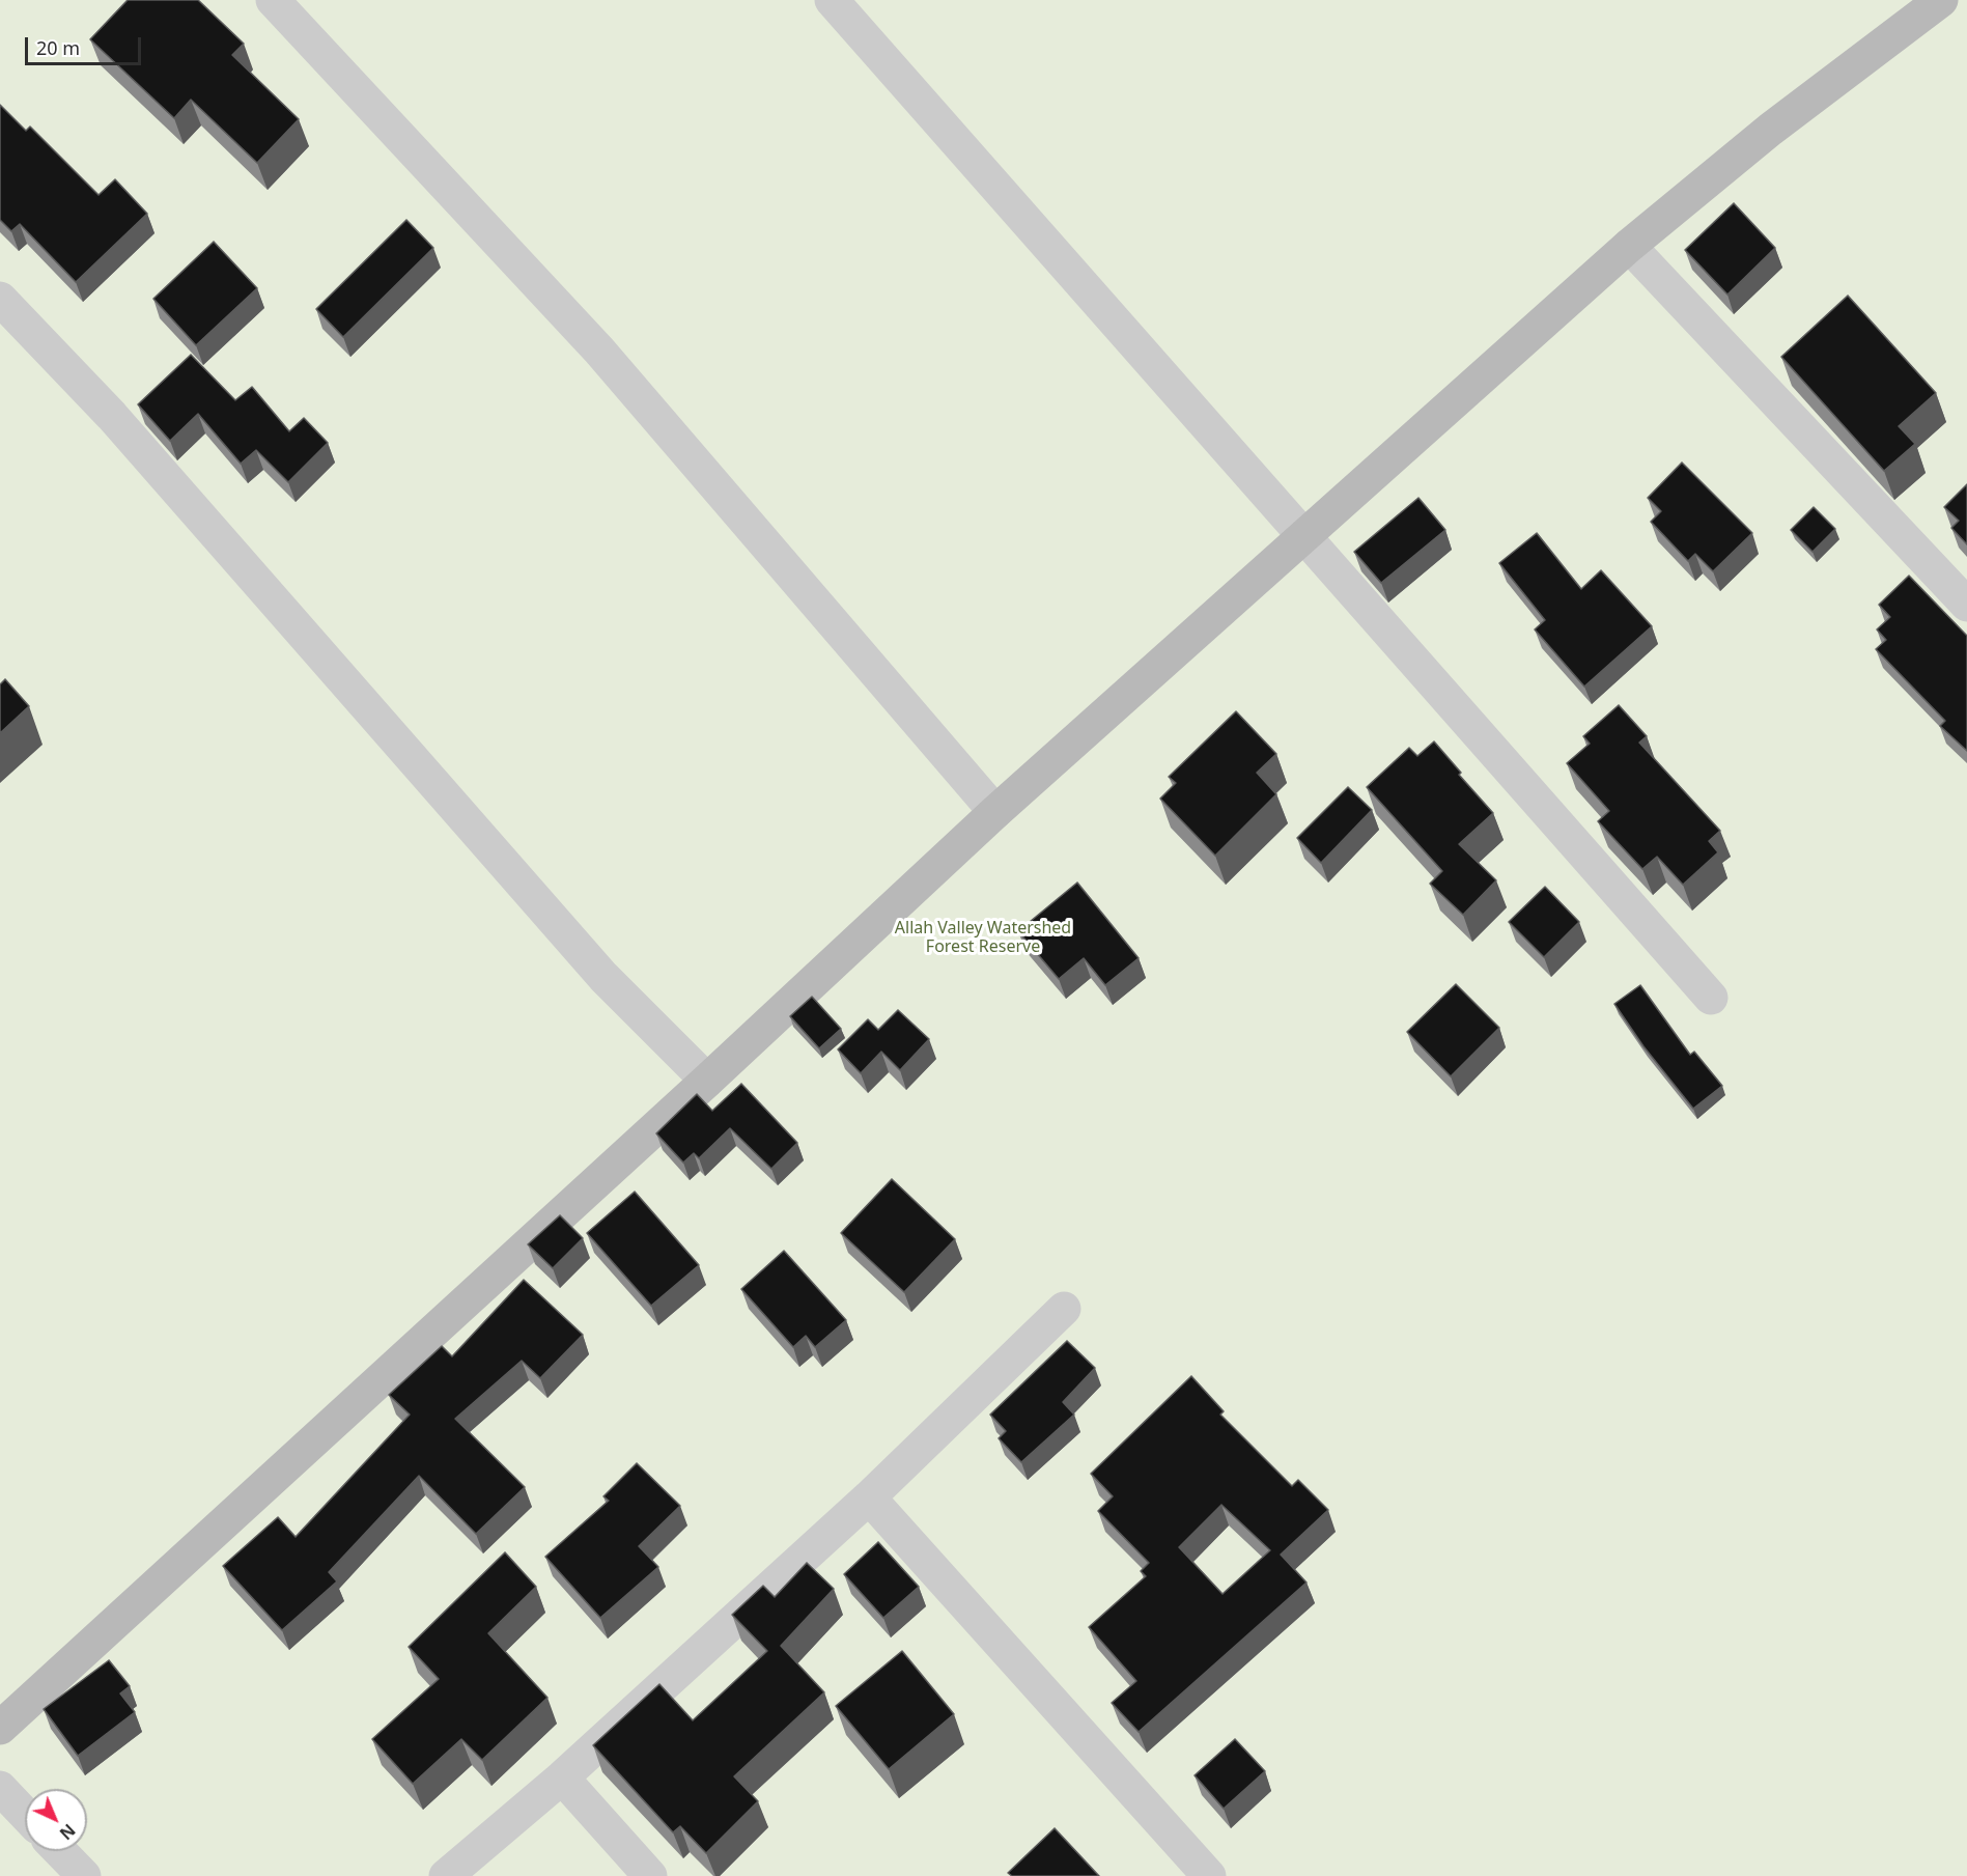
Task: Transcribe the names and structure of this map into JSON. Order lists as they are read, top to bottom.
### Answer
{
  "parks": ["Allah Valley Watershed Forest Reserve"],
  "scale_bar": "20 m",
  "north": "bottom right"
}
